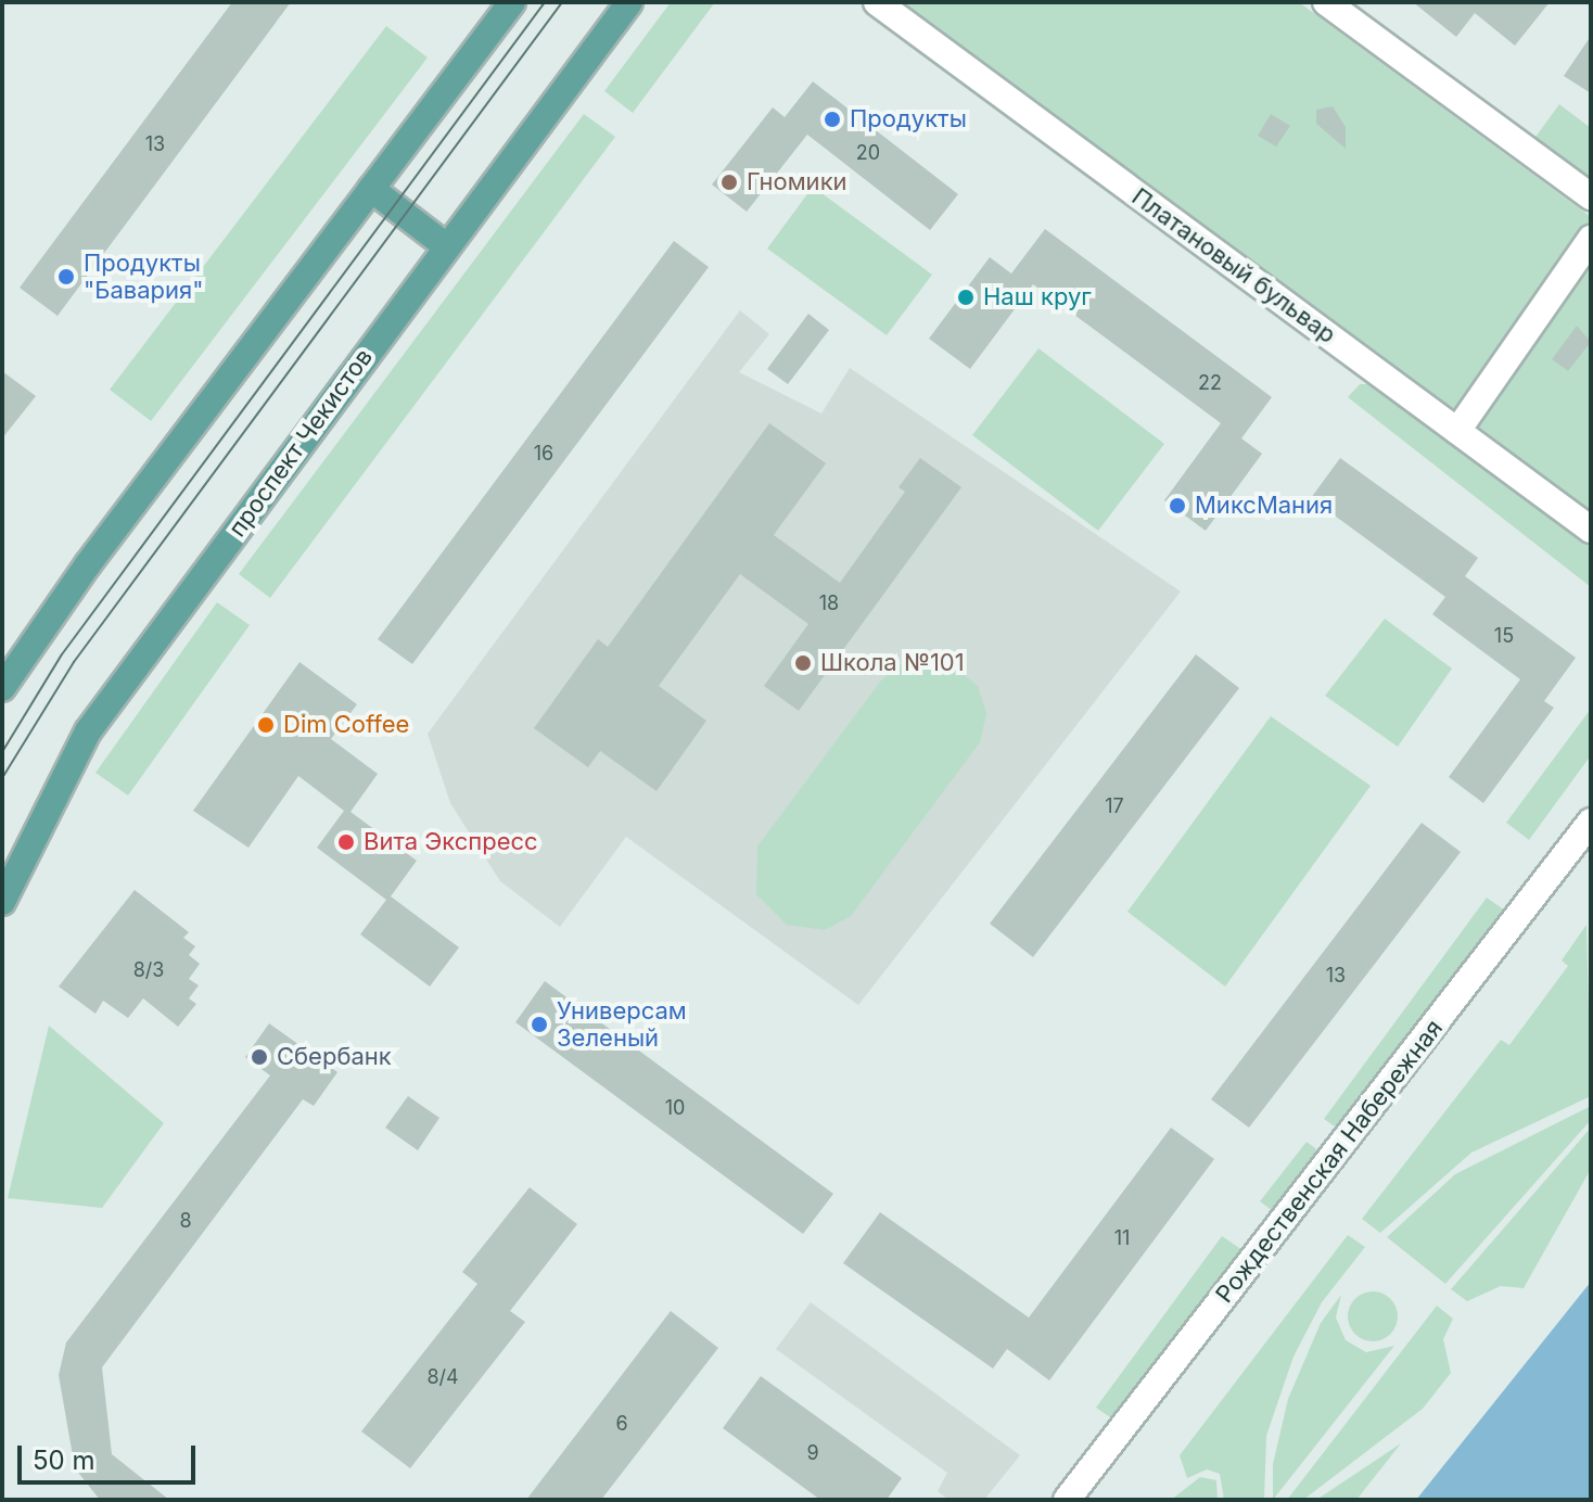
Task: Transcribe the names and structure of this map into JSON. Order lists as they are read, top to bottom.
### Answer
{
  "streets": {
    "main road": ["проспект Чекистов"],
    "street": ["Платановый бульвар", "Рождественская Набережная"]
  },
  "places": [
    "Продукты",
    "Гномики",
    "Продукты \"Бавария\"",
    "Наш круг",
    "МиксМания",
    "Школа №101",
    "Dim Coffee",
    "Вита Экспресс",
    "Универсам Зеленый",
    "Сбербанк"
  ],
  "house_numbers": [
    "13",
    "20",
    "22",
    "16",
    "18",
    "15",
    "17",
    "8/3",
    "13",
    "10",
    "8",
    "11",
    "8/4",
    "6",
    "9"
  ],
  "scale_bar": "50 m"
}
